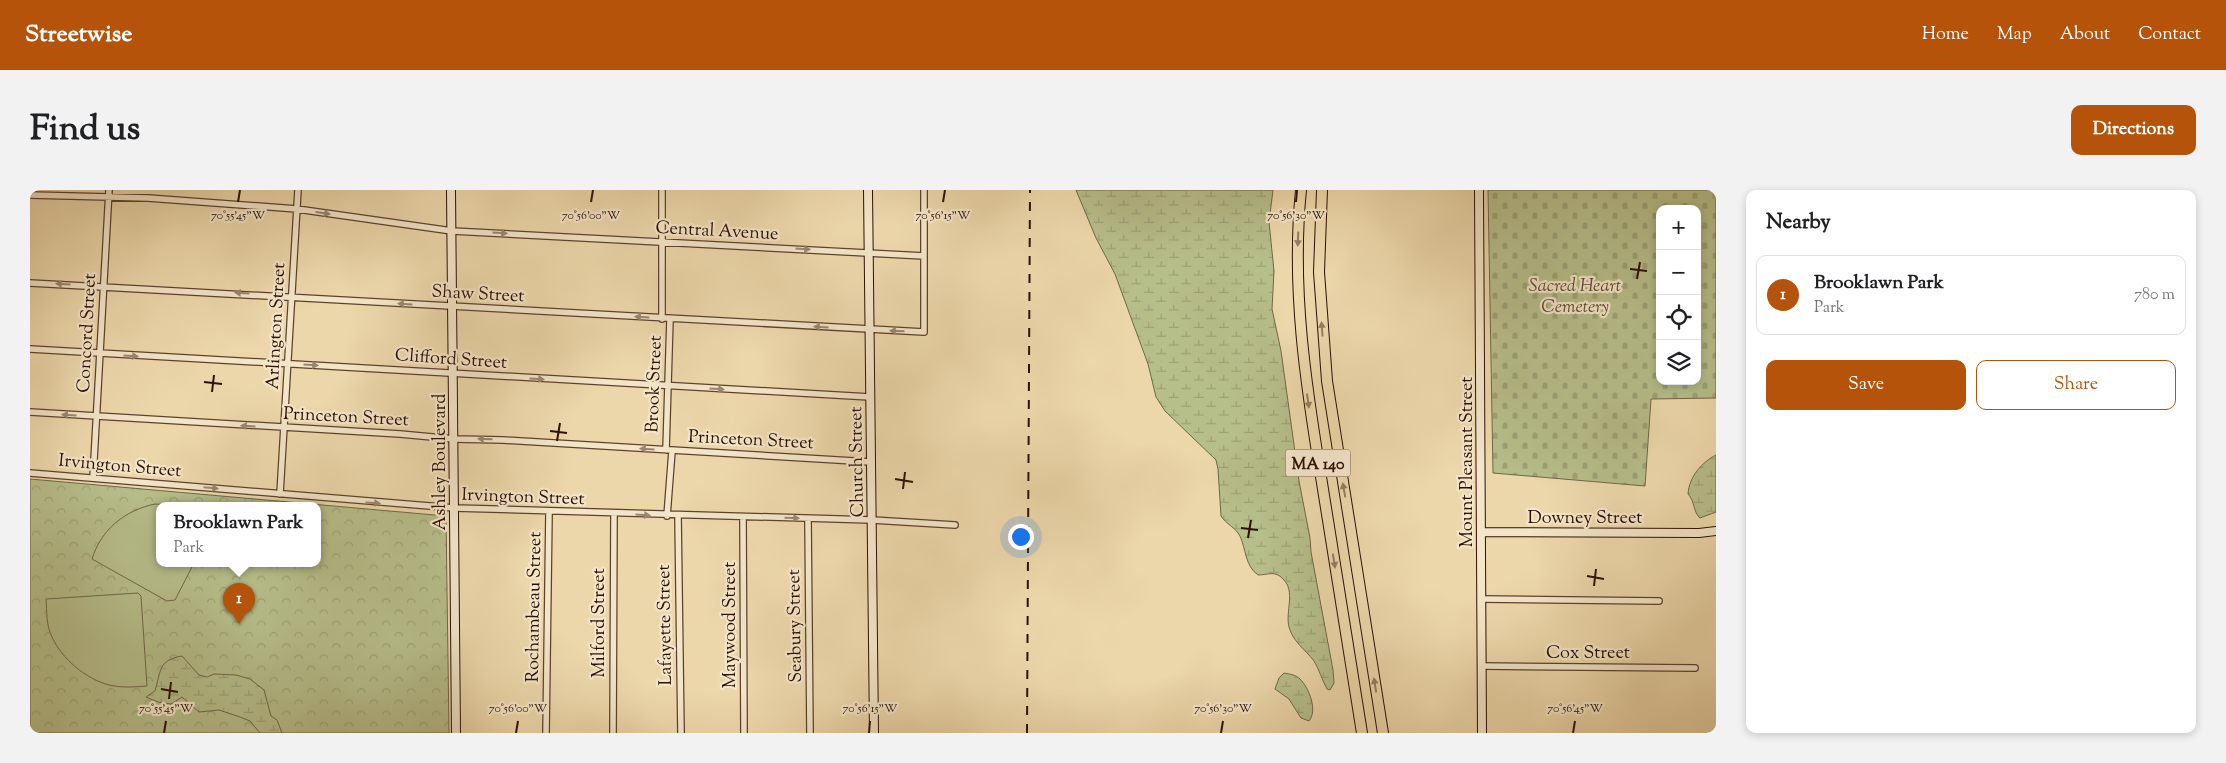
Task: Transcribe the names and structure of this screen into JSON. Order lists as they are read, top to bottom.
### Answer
{
  "streets": {
    "highway": ["MA 140"],
    "main road": [
      "Ashley Boulevard",
      "Church Street",
      "Mount Pleasant Street",
      "Downey Street"
    ],
    "street": [
      "Central Avenue",
      "Shaw Street",
      "Arlington Street",
      "Concord Street",
      "Clifford Street",
      "Brook Street",
      "Princeton Street",
      "Irvington Street",
      "Rochambeau Street",
      "Milford Street",
      "Lafayette Street",
      "Maywood Street",
      "Seabury Street",
      "Cox Street"
    ]
  },
  "crossings": [
    ["Central Avenue", "Shaw Street"],
    ["Central Avenue", "Arlington Street"],
    ["Central Avenue", "Concord Street"],
    ["Central Avenue", "Brook Street"],
    ["Central Avenue", "Ashley Boulevard"],
    ["Central Avenue", "Church Street"],
    ["Shaw Street", "Arlington Street"],
    ["Shaw Street", "Concord Street"],
    ["Shaw Street", "Brook Street"],
    ["Shaw Street", "Ashley Boulevard"],
    ["Shaw Street", "Church Street"],
    ["Arlington Street", "Clifford Street"],
    ["Arlington Street", "Princeton Street"],
    ["Arlington Street", "Irvington Street"],
    ["Concord Street", "Clifford Street"],
    ["Concord Street", "Princeton Street"],
    ["Concord Street", "Irvington Street"],
    ["Clifford Street", "Brook Street"],
    ["Clifford Street", "Ashley Boulevard"],
    ["Clifford Street", "Church Street"],
    ["Brook Street", "Princeton Street"],
    ["Brook Street", "Irvington Street"],
    ["Princeton Street", "Ashley Boulevard"],
    ["Princeton Street", "Church Street"],
    ["Ashley Boulevard", "Irvington Street"],
    ["Church Street", "Irvington Street"],
    ["Mount Pleasant Street", "Downey Street"],
    ["Mount Pleasant Street", "Cox Street"],
    ["Irvington Street", "Rochambeau Street"],
    ["Irvington Street", "Milford Street"],
    ["Irvington Street", "Lafayette Street"],
    ["Irvington Street", "Maywood Street"],
    ["Irvington Street", "Seabury Street"]
  ],
  "one_way": [
    "Central Avenue",
    "Shaw Street",
    "Clifford Street",
    "Princeton Street",
    "Irvington Street"
  ],
  "parks": ["Sacred Heart Cemetery"],
  "page": {
    "header": "Streetwise",
    "nav": [
      "Home",
      "Map",
      "About",
      "Contact"
    ],
    "title": "Find us",
    "buttons": [
      "Directions",
      ["Save", "Share"]
    ],
    "heading": "Nearby",
    "map_buttons": ["+", "−"],
    "list": [
      {
        "mark": "1",
        "name": "Brooklawn Park",
        "note": "Park",
        "value": "780 m"
      }
    ],
    "popup": ["Brooklawn Park", "Park"],
    "pins": "1"
  },
  "coordinates": [
    "70°55'45\"W",
    "70°56'00\"W",
    "70°56'15\"W",
    "70°56'30\"W",
    "70°56'45\"W"
  ]
}
